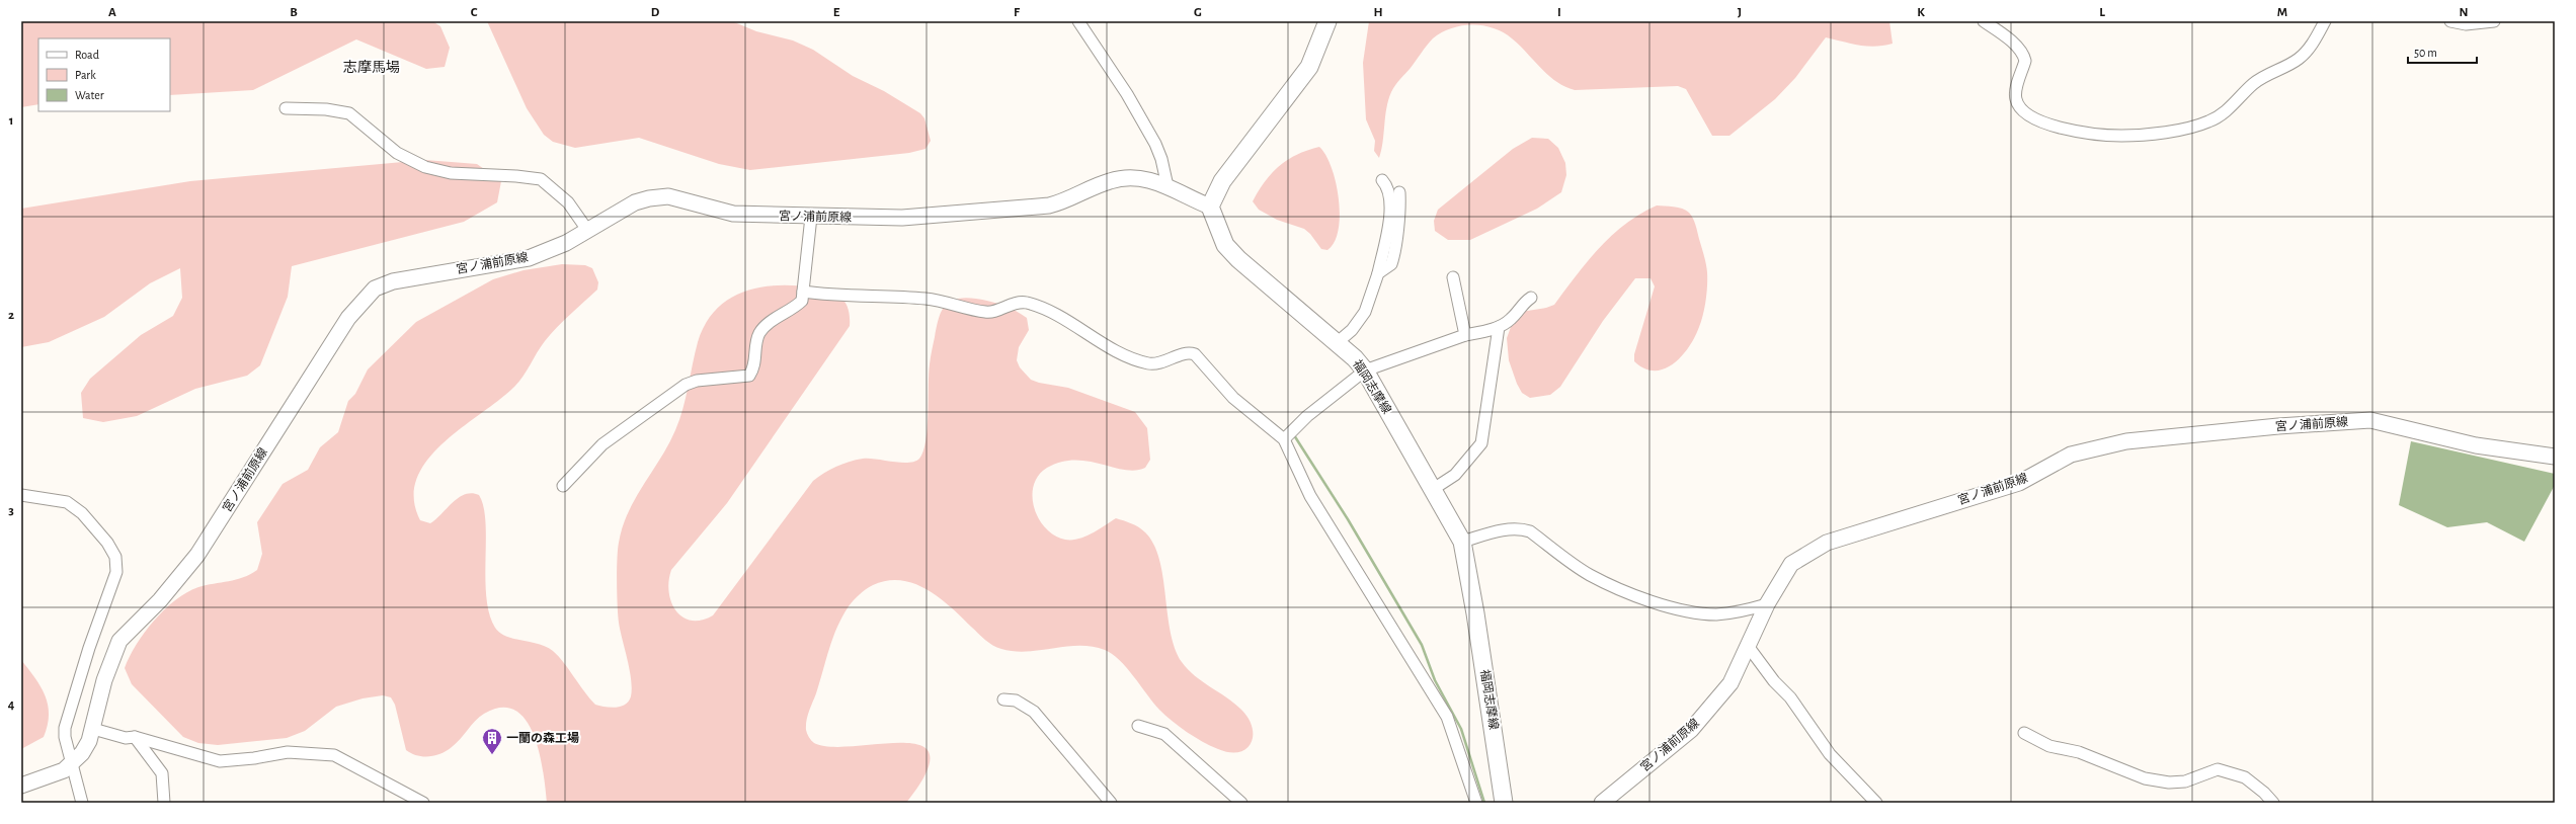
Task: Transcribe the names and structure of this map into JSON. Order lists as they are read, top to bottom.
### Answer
{
  "streets": {
    "main road": ["宮ノ浦前原線", "福岡志摩線"]
  },
  "crossings": [
    ["宮ノ浦前原線", "福岡志摩線"]
  ],
  "districts": ["志摩馬場"],
  "places": {
    "building": ["一蘭の森工場"]
  },
  "legend": ["Road", "Park", "Water"],
  "scale_bar": "50 m",
  "grid": {
    "columns": [
      "A",
      "B",
      "C",
      "D",
      "E",
      "F",
      "G",
      "H",
      "I",
      "J",
      "K",
      "L",
      "M",
      "N"
    ],
    "rows": [
      "1",
      "2",
      "3",
      "4"
    ]
  }
}
